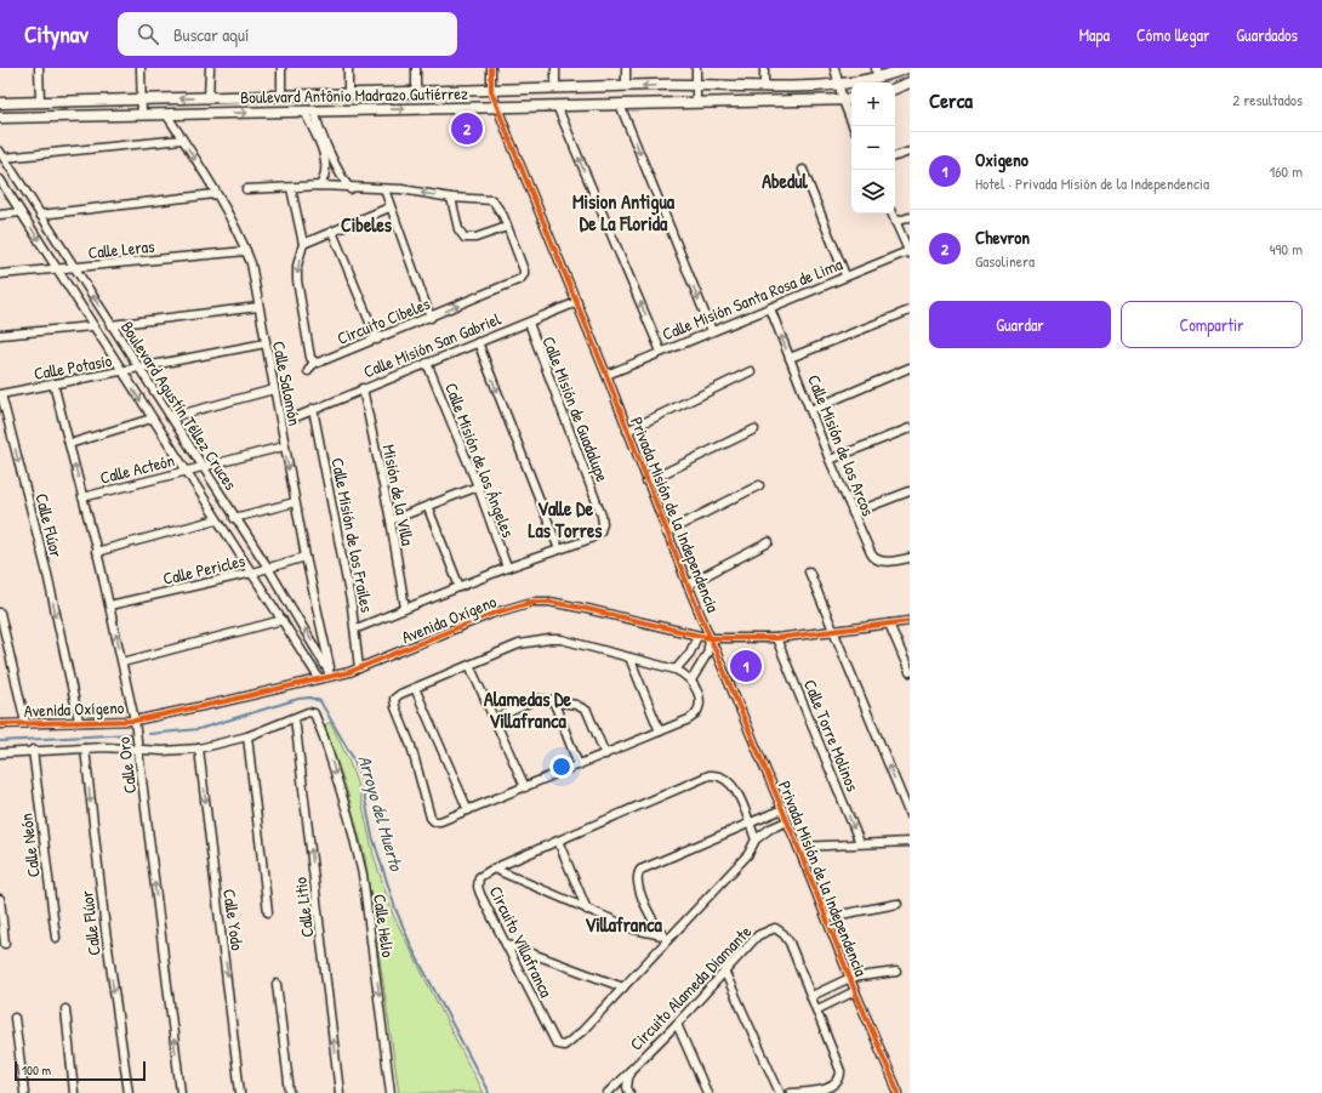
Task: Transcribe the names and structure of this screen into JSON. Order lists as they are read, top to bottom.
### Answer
{
  "streets": {
    "street": [
      "Boulevard Antônio Madrazo Gutiérrez",
      "Calle Leras",
      "Calle Misión Santa Rosa de Lima",
      "Circuito Cibeles",
      "Calle Misión San Gabriel",
      "Calle Potasio",
      "Calle Salomón",
      "Boulevard Agustín Téllez Cruces",
      "Calle Misión de Guadalupe",
      "Calle Misión de los Arcos",
      "Calle Misión de los Ángeles",
      "Calle Acteón",
      "Misión de la Villa",
      "Privada Misión de la Independencia",
      "Calle Flúor",
      "Calle Misión de los Frailes",
      "Calle Pericles",
      "Avenida Oxígeno",
      "Calle Torre Molinos",
      "Calle Oro",
      "Calle Neón",
      "Calle Litio",
      "Calle Yodo",
      "Calle Helio",
      "Circuito Villafranca",
      "Circuito Alameda Diamante"
    ]
  },
  "crossings": [
    ["Boulevard Antônio Madrazo Gutiérrez", "Calle Salomón"],
    ["Boulevard Antônio Madrazo Gutiérrez", "Privada Misión de la Independencia"],
    ["Calle Leras", "Calle Salomón"],
    ["Calle Leras", "Boulevard Agustín Téllez Cruces"],
    ["Calle Misión Santa Rosa de Lima", "Calle Misión de los Arcos"],
    ["Calle Misión Santa Rosa de Lima", "Privada Misión de la Independencia"],
    ["Calle Misión San Gabriel", "Calle Misión de Guadalupe"],
    ["Calle Misión San Gabriel", "Calle Misión de los Ángeles"],
    ["Calle Misión San Gabriel", "Misión de la Villa"],
    ["Calle Misión San Gabriel", "Privada Misión de la Independencia"],
    ["Calle Misión San Gabriel", "Calle Misión de los Frailes"],
    ["Calle Potasio", "Calle Salomón"],
    ["Calle Potasio", "Boulevard Agustín Téllez Cruces"],
    ["Calle Potasio", "Calle Flúor"],
    ["Calle Potasio", "Calle Oro"],
    ["Calle Salomón", "Boulevard Agustín Téllez Cruces"],
    ["Calle Salomón", "Calle Acteón"],
    ["Calle Salomón", "Calle Pericles"],
    ["Calle Salomón", "Avenida Oxígeno"],
    ["Boulevard Agustín Téllez Cruces", "Calle Acteón"],
    ["Boulevard Agustín Téllez Cruces", "Calle Pericles"],
    ["Boulevard Agustín Téllez Cruces", "Avenida Oxígeno"],
    ["Calle Misión de Guadalupe", "Calle Misión de los Ángeles"],
    ["Calle Misión de Guadalupe", "Misión de la Villa"],
    ["Calle Misión de Guadalupe", "Calle Misión de los Frailes"],
    ["Calle Acteón", "Calle Oro"],
    ["Privada Misión de la Independencia", "Avenida Oxígeno"],
    ["Privada Misión de la Independencia", "Circuito Villafranca"],
    ["Calle Flúor", "Avenida Oxígeno"],
    ["Calle Misión de los Frailes", "Avenida Oxígeno"],
    ["Calle Pericles", "Calle Oro"],
    ["Avenida Oxígeno", "Calle Torre Molinos"],
    ["Avenida Oxígeno", "Calle Oro"],
    ["Calle Litio", "Calle Helio"]
  ],
  "one_way": ["Calle Flúor", "Calle Oro", "Calle Helio"],
  "districts": [
    "Abedul",
    "Mision Antigua De La Florida",
    "Cibeles",
    "Valle De Las Torres",
    "Alamedas De Villafranca",
    "Villafranca"
  ],
  "water": ["Arroyo del Muerto"],
  "scale_bar": "100 m",
  "page": {
    "header": "Citynav",
    "search": "Buscar aquí",
    "nav": ["Mapa", "Cómo llegar", "Guardados"],
    "heading": ["Cerca", "2 resultados"],
    "map_buttons": ["+", "−"],
    "pins": ["2", "1"],
    "list": [
      {
        "mark": "1",
        "name": "Oxigeno",
        "note": "Hotel · Privada Misión de la Independencia",
        "value": "160 m"
      },
      {
        "mark": "2",
        "name": "Chevron",
        "note": "Gasolinera",
        "value": "490 m"
      }
    ],
    "buttons": ["Guardar", "Compartir"],
    "scale": "100 m"
  }
}
